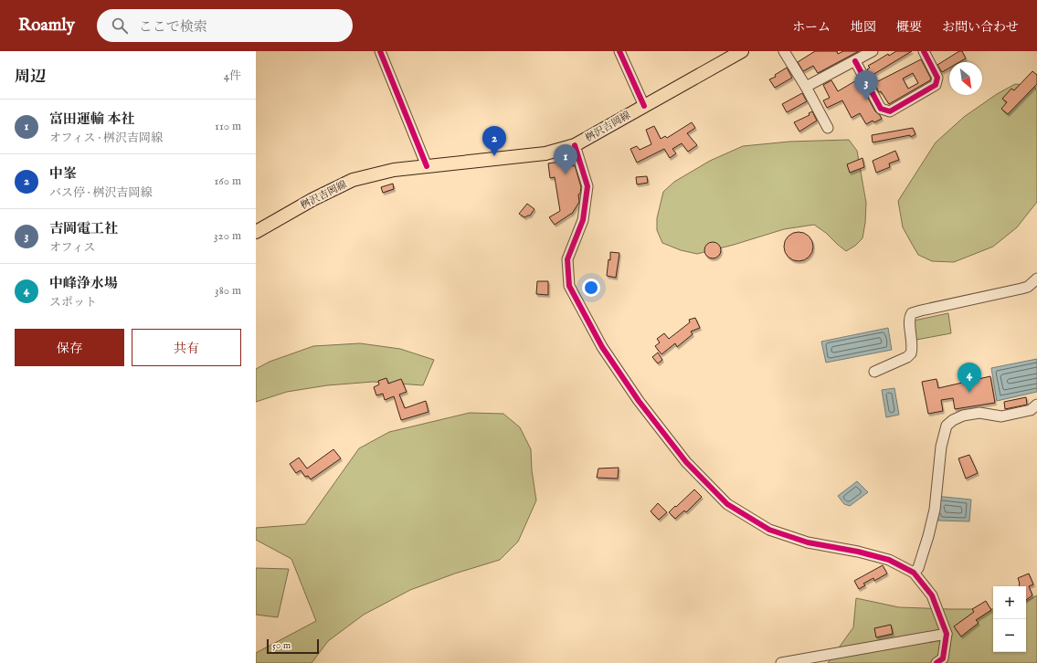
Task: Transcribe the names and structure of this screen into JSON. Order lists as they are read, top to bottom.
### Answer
{
  "streets": {
    "main road": ["桝沢吉岡線"]
  },
  "scale_bar": "50 m",
  "north": "bottom right",
  "page": {
    "header": "Roamly",
    "search": "ここで検索",
    "nav": [
      "ホーム",
      "地図",
      "概要",
      "お問い合わせ"
    ],
    "heading": ["周辺", "4件"],
    "pins": [
      "3",
      "2",
      "1",
      "4"
    ],
    "list": [
      {
        "mark": "1",
        "name": "富田運輸 本社",
        "note": "オフィス · 桝沢吉岡線",
        "value": "110 m"
      },
      {
        "mark": "2",
        "name": "中峯",
        "note": "バス停 · 桝沢吉岡線",
        "value": "160 m"
      },
      {
        "mark": "3",
        "name": "吉岡電工社",
        "note": "オフィス",
        "value": "320 m"
      },
      {
        "mark": "4",
        "name": "中峰浄水場",
        "note": "スポット",
        "value": "380 m"
      }
    ],
    "buttons": ["保存", "共有"],
    "map_buttons": ["+", "−"],
    "scale": "50 m"
  }
}
